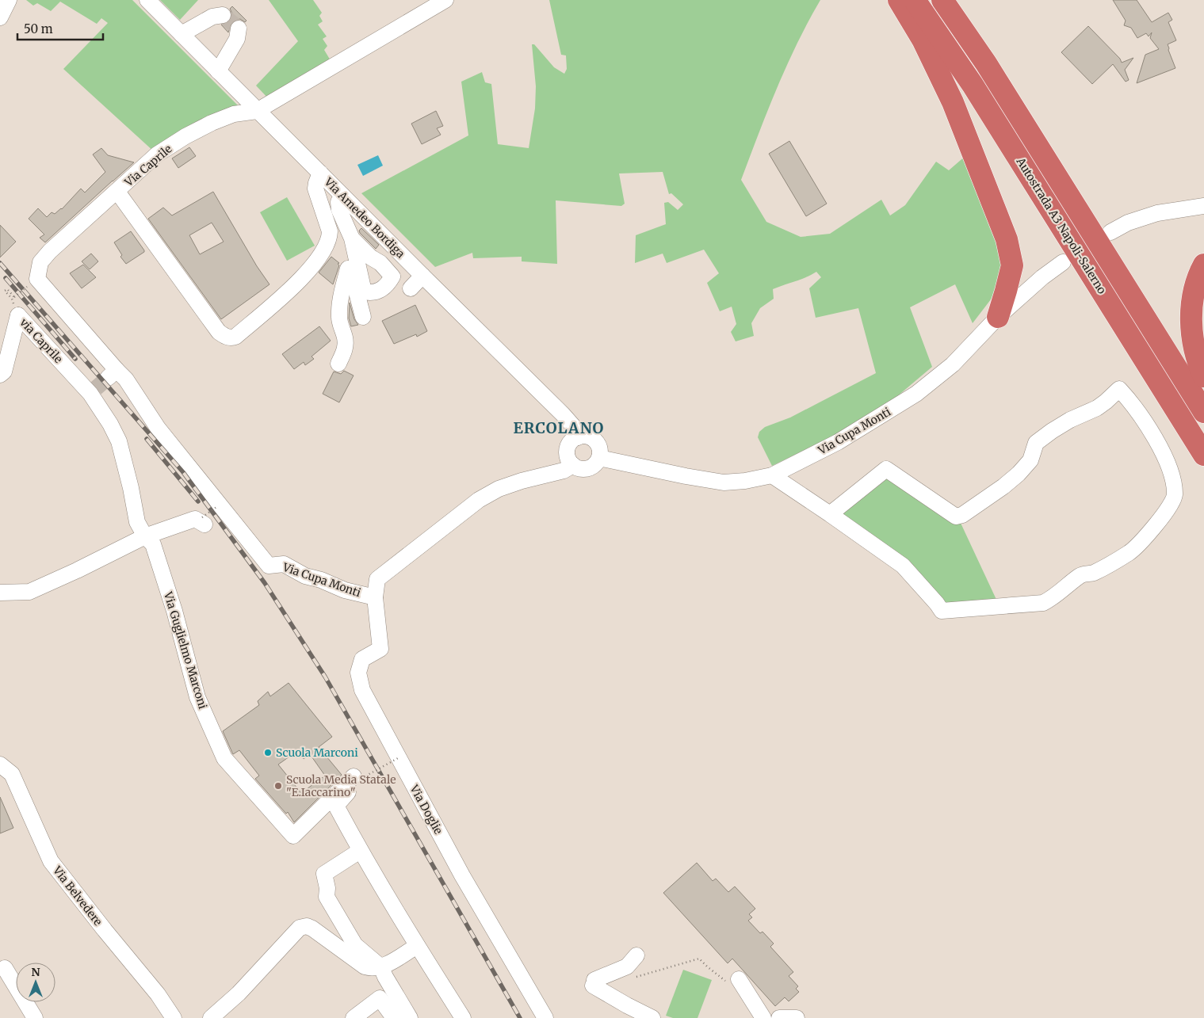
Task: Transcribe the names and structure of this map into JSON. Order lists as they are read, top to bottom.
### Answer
{
  "streets": {
    "highway": ["Autostrada A3 Napoli-Salerno"],
    "street": [
      "Via Caprile",
      "Via Amedeo Bordiga",
      "via Caprile",
      "Via Cupa Monti",
      "Via Guglielmo Marconi",
      "Via Doglie",
      "Via Belvedere"
    ]
  },
  "crossings": [
    ["Via Caprile", "Via Amedeo Bordiga"],
    ["Via Caprile", "via Caprile"],
    ["Via Caprile", "Via Cupa Monti"],
    ["Via Amedeo Bordiga", "Via Cupa Monti"],
    ["via Caprile", "Via Cupa Monti"],
    ["Via Cupa Monti", "Via Doglie"]
  ],
  "districts": ["ERCOLANO"],
  "places": ["Scuola Marconi", "Scuola Media Statale \"E.Iaccarino\""],
  "scale_bar": "50 m",
  "north": "top"
}
